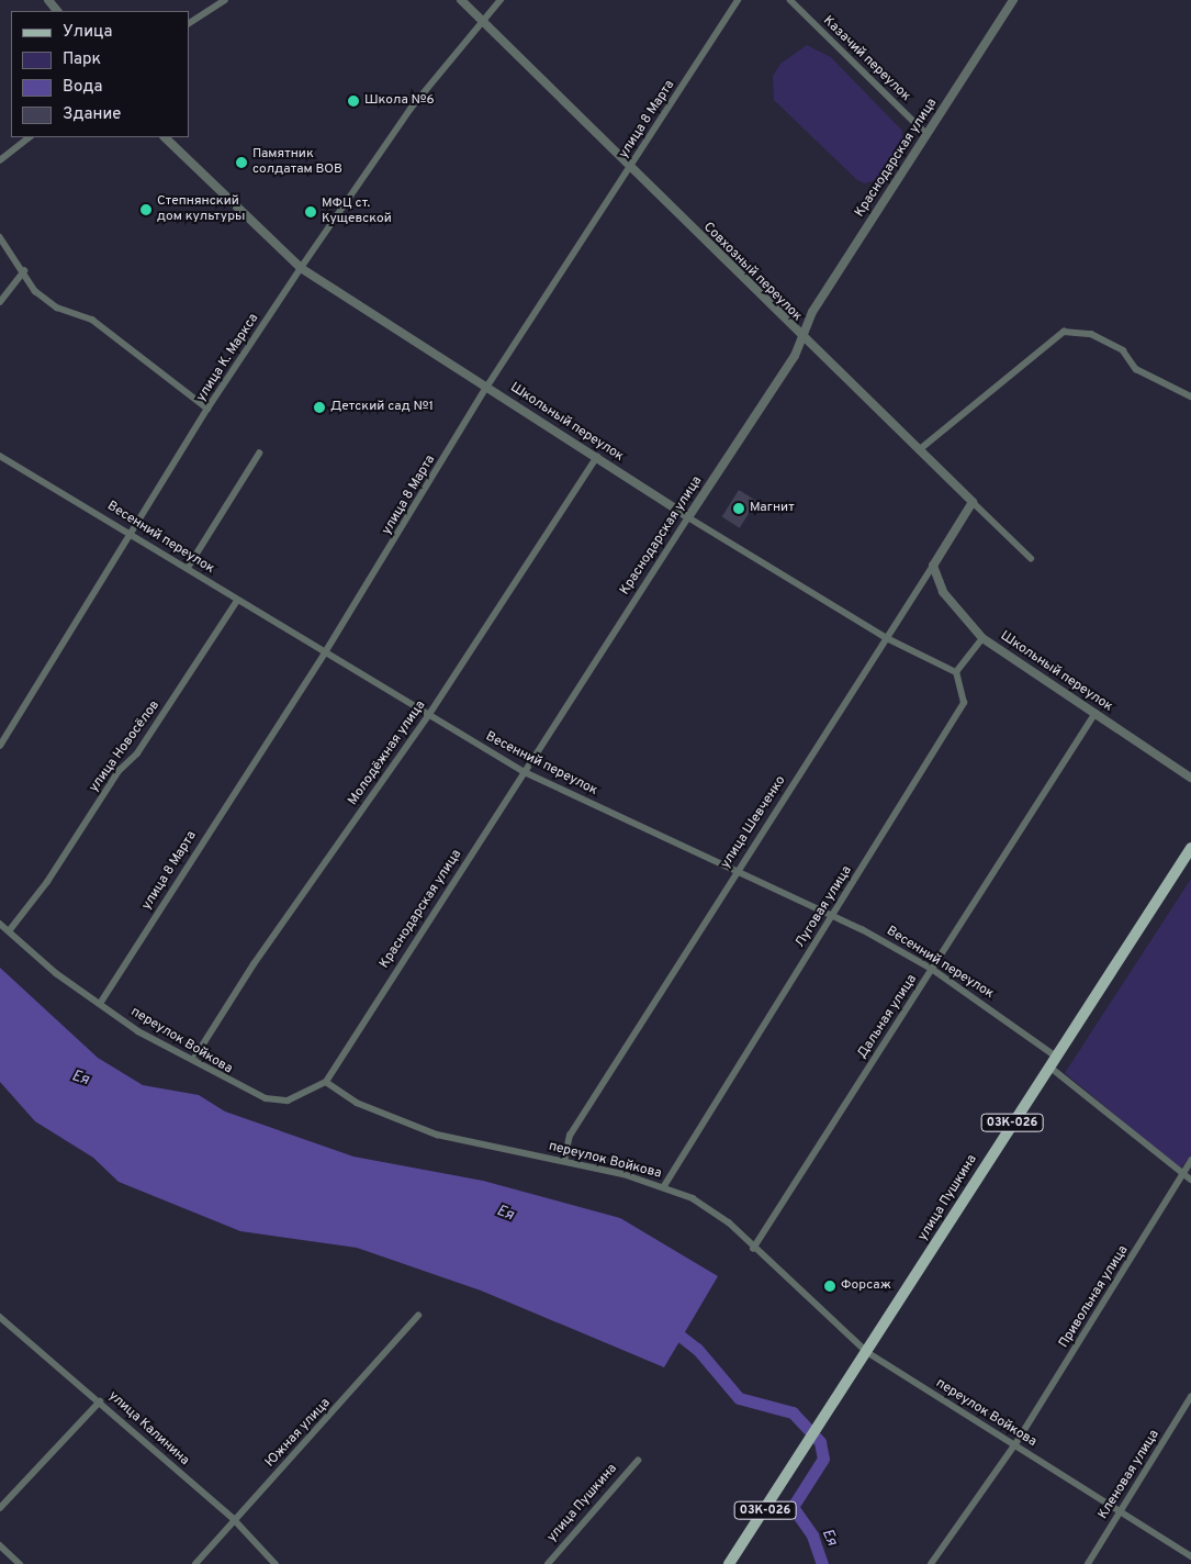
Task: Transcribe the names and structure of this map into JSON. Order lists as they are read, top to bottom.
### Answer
{
  "streets": {
    "main road": ["03К-026", "улица Пушкина"],
    "street": [
      "Казачий переулок",
      "улица 8 Марта",
      "Краснодарская улица",
      "Совхозный переулок",
      "улица К. Маркса",
      "Школьный переулок",
      "Весенний переулок",
      "улица Новосёлов",
      "Молодёжная улица",
      "улица Шевченко",
      "Луговая улица",
      "Дальная улица",
      "переулок Войкова",
      "Привольная улица",
      "улица Калинина",
      "Южная улица",
      "Кленовая улица"
    ]
  },
  "crossings": [
    ["Казачий переулок", "Краснодарская улица"],
    ["улица 8 Марта", "Совхозный переулок"],
    ["улица 8 Марта", "Школьный переулок"],
    ["улица 8 Марта", "Весенний переулок"],
    ["улица 8 Марта", "переулок Войкова"],
    ["Краснодарская улица", "Совхозный переулок"],
    ["Краснодарская улица", "Школьный переулок"],
    ["Краснодарская улица", "Весенний переулок"],
    ["Краснодарская улица", "переулок Войкова"],
    ["Совхозный переулок", "улица К. Маркса"],
    ["Совхозный переулок", "улица Шевченко"],
    ["улица К. Маркса", "Школьный переулок"],
    ["улица К. Маркса", "Весенний переулок"],
    ["Школьный переулок", "Молодёжная улица"],
    ["Школьный переулок", "улица Шевченко"],
    ["Школьный переулок", "Луговая улица"],
    ["Школьный переулок", "Дальная улица"],
    ["Весенний переулок", "улица Новосёлов"],
    ["Весенний переулок", "Молодёжная улица"],
    ["Весенний переулок", "улица Шевченко"],
    ["Весенний переулок", "Луговая улица"],
    ["Весенний переулок", "Дальная улица"],
    ["Весенний переулок", "улица Пушкина"],
    ["Весенний переулок", "Привольная улица"],
    ["улица Новосёлов", "переулок Войкова"],
    ["Молодёжная улица", "переулок Войкова"],
    ["улица Шевченко", "переулок Войкова"],
    ["Луговая улица", "переулок Войкова"],
    ["Дальная улица", "переулок Войкова"],
    ["переулок Войкова", "улица Пушкина"],
    ["переулок Войкова", "Привольная улица"],
    ["переулок Войкова", "Кленовая улица"],
    ["улица Калинина", "Южная улица"]
  ],
  "water": ["Ея"],
  "places": [
    "Школа №6",
    "Памятник солдатам ВОВ",
    "Степнянский дом культуры",
    "МФЦ ст. Кущевской",
    "Детский сад №1",
    "Магнит",
    "Форсаж"
  ],
  "legend": [
    "Улица",
    "Парк",
    "Вода",
    "Здание"
  ]
}
